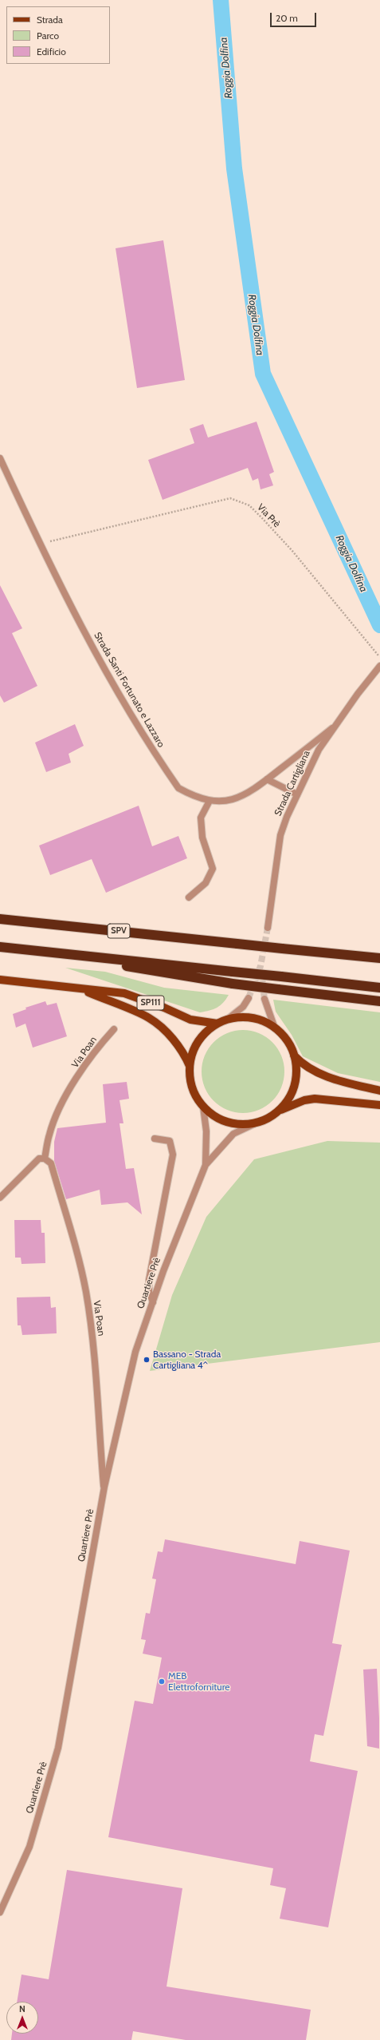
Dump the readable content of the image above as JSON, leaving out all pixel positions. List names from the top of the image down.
{
  "streets": {
    "highway": ["SPV"],
    "main road": ["SP111"],
    "street": [
      "Strada Santi Fortunato e Lazzaro",
      "Strada Cartigliana",
      "Via Poan",
      "Quartiere Prè"
    ],
    "path": ["Via Prè"]
  },
  "crossings": [
    ["Via Prè", "Strada Santi Fortunato e Lazzaro"],
    ["Strada Santi Fortunato e Lazzaro", "Strada Cartigliana"],
    ["SP111", "Quartiere Prè"],
    ["Via Poan", "Quartiere Prè"]
  ],
  "water": ["Roggia Dolfina"],
  "places": ["Bassano - Strada Cartigliana 4^", "MEB Elettroforniture"],
  "legend": ["Strada", "Parco", "Edificio"],
  "scale_bar": "20 m",
  "north": "top"
}
